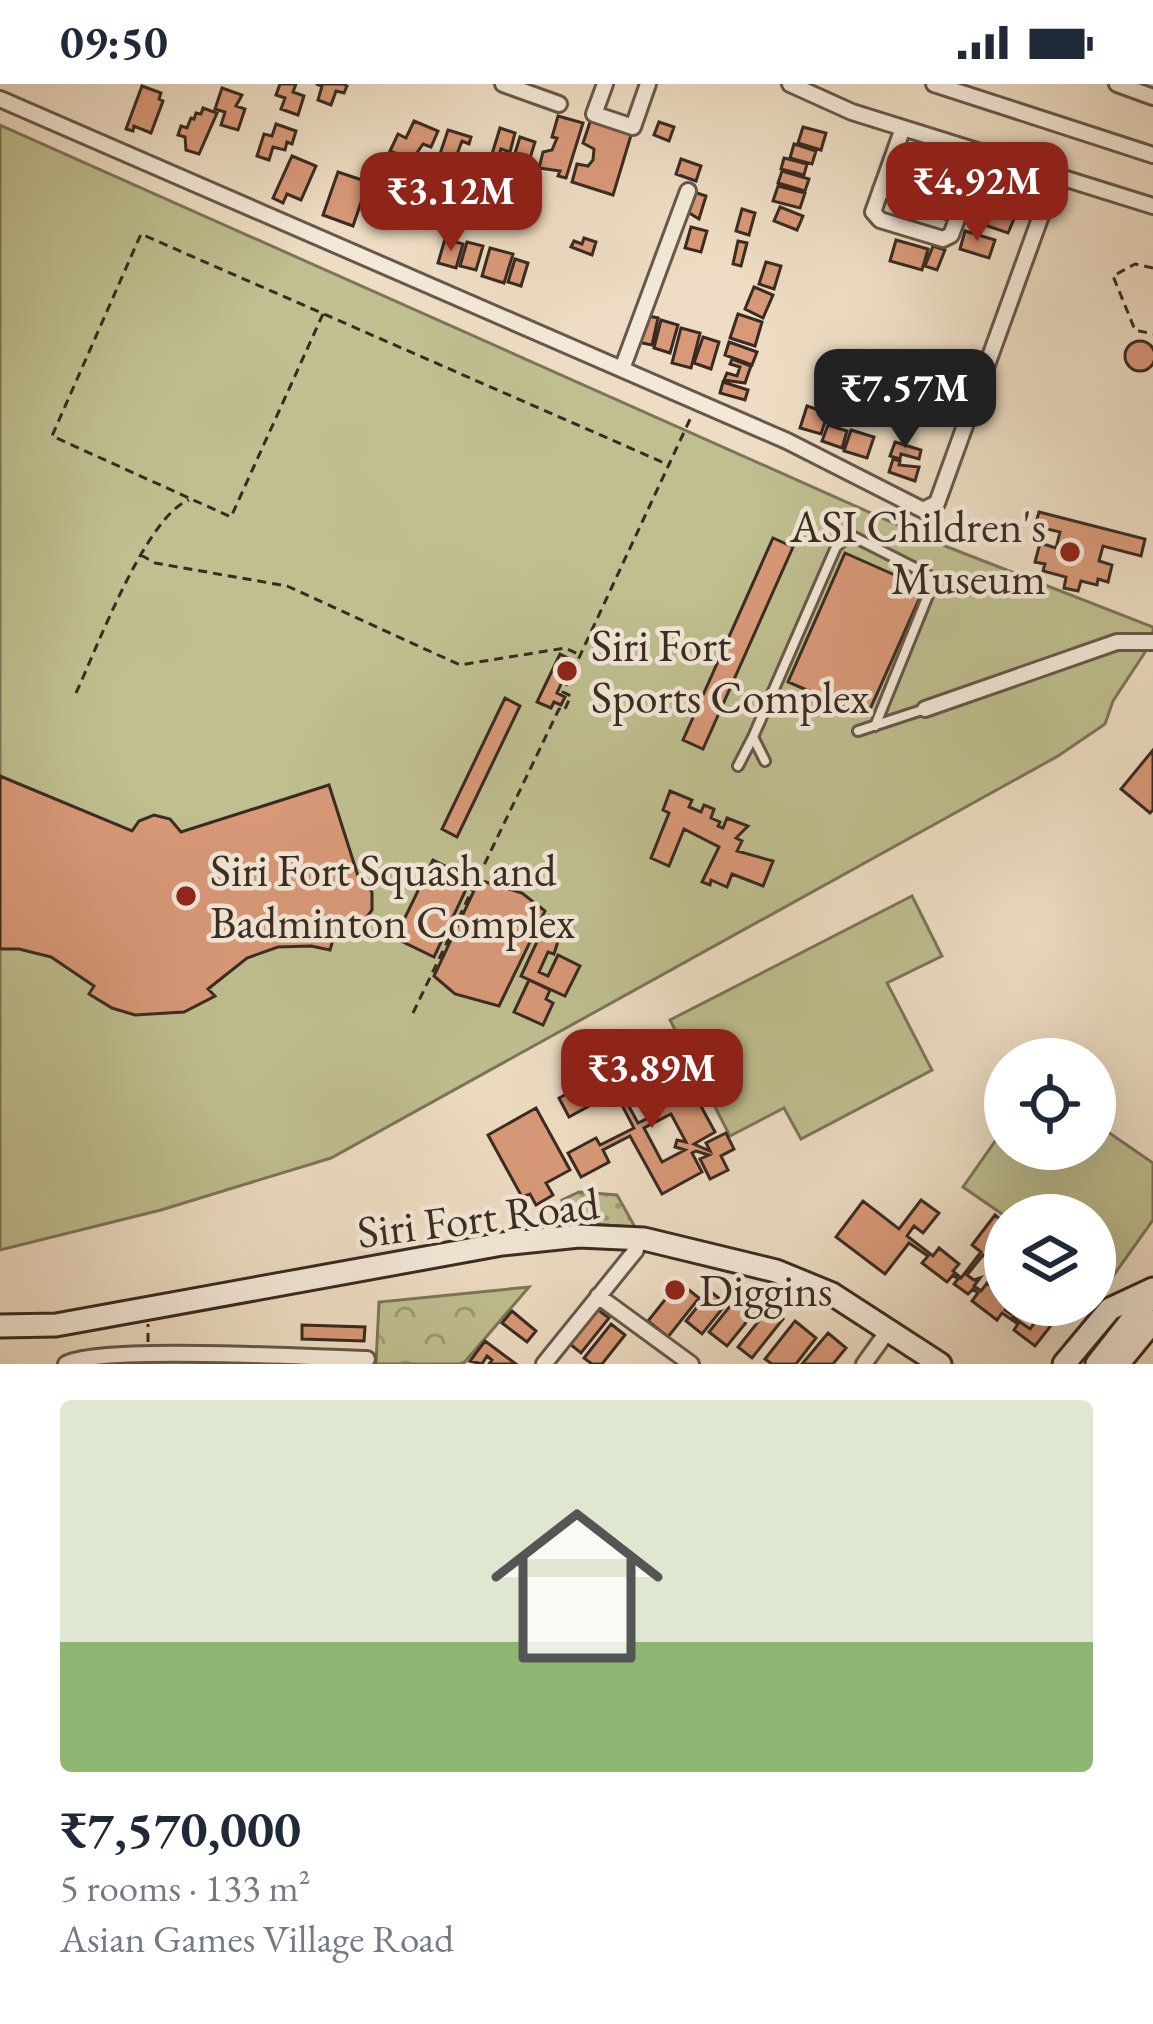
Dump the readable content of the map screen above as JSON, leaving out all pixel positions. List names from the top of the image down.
{
  "streets": {
    "street": ["Siri Fort Road"]
  },
  "places": [
    "ASI Children's Museum",
    "Siri Fort Sports Complex",
    "Siri Fort Squash and Badminton Complex",
    "Diggins"
  ],
  "page": {
    "status": "09:50",
    "price": [
      "₹4.92M",
      "₹3.12M",
      "₹7.57M",
      "₹3.89M"
    ],
    "list": [
      {
        "name": "₹7,570,000",
        "note": "5 rooms · 133 m² · Asian Games Village Road"
      }
    ]
  }
}
